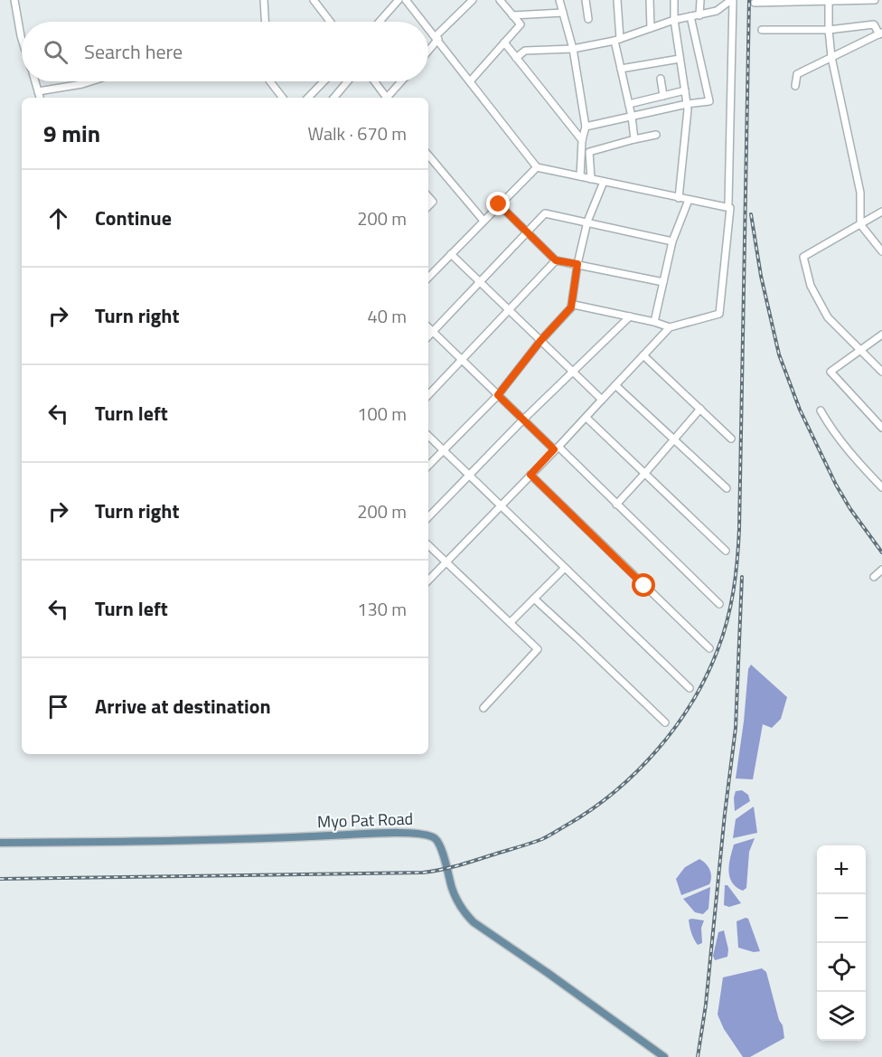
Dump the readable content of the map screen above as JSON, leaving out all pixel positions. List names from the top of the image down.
{
  "streets": {
    "main road": ["Myo Pat Road"]
  },
  "page": {
    "search": "Search here",
    "heading": ["9 min", "Walk · 670 m"],
    "list": [
      ["Continue", "200 m"],
      ["Turn right", "40 m"],
      ["Turn left", "100 m"],
      ["Turn right", "200 m"],
      ["Turn left", "130 m"],
      "Arrive at destination"
    ],
    "map_buttons": ["+", "−"]
  }
}
